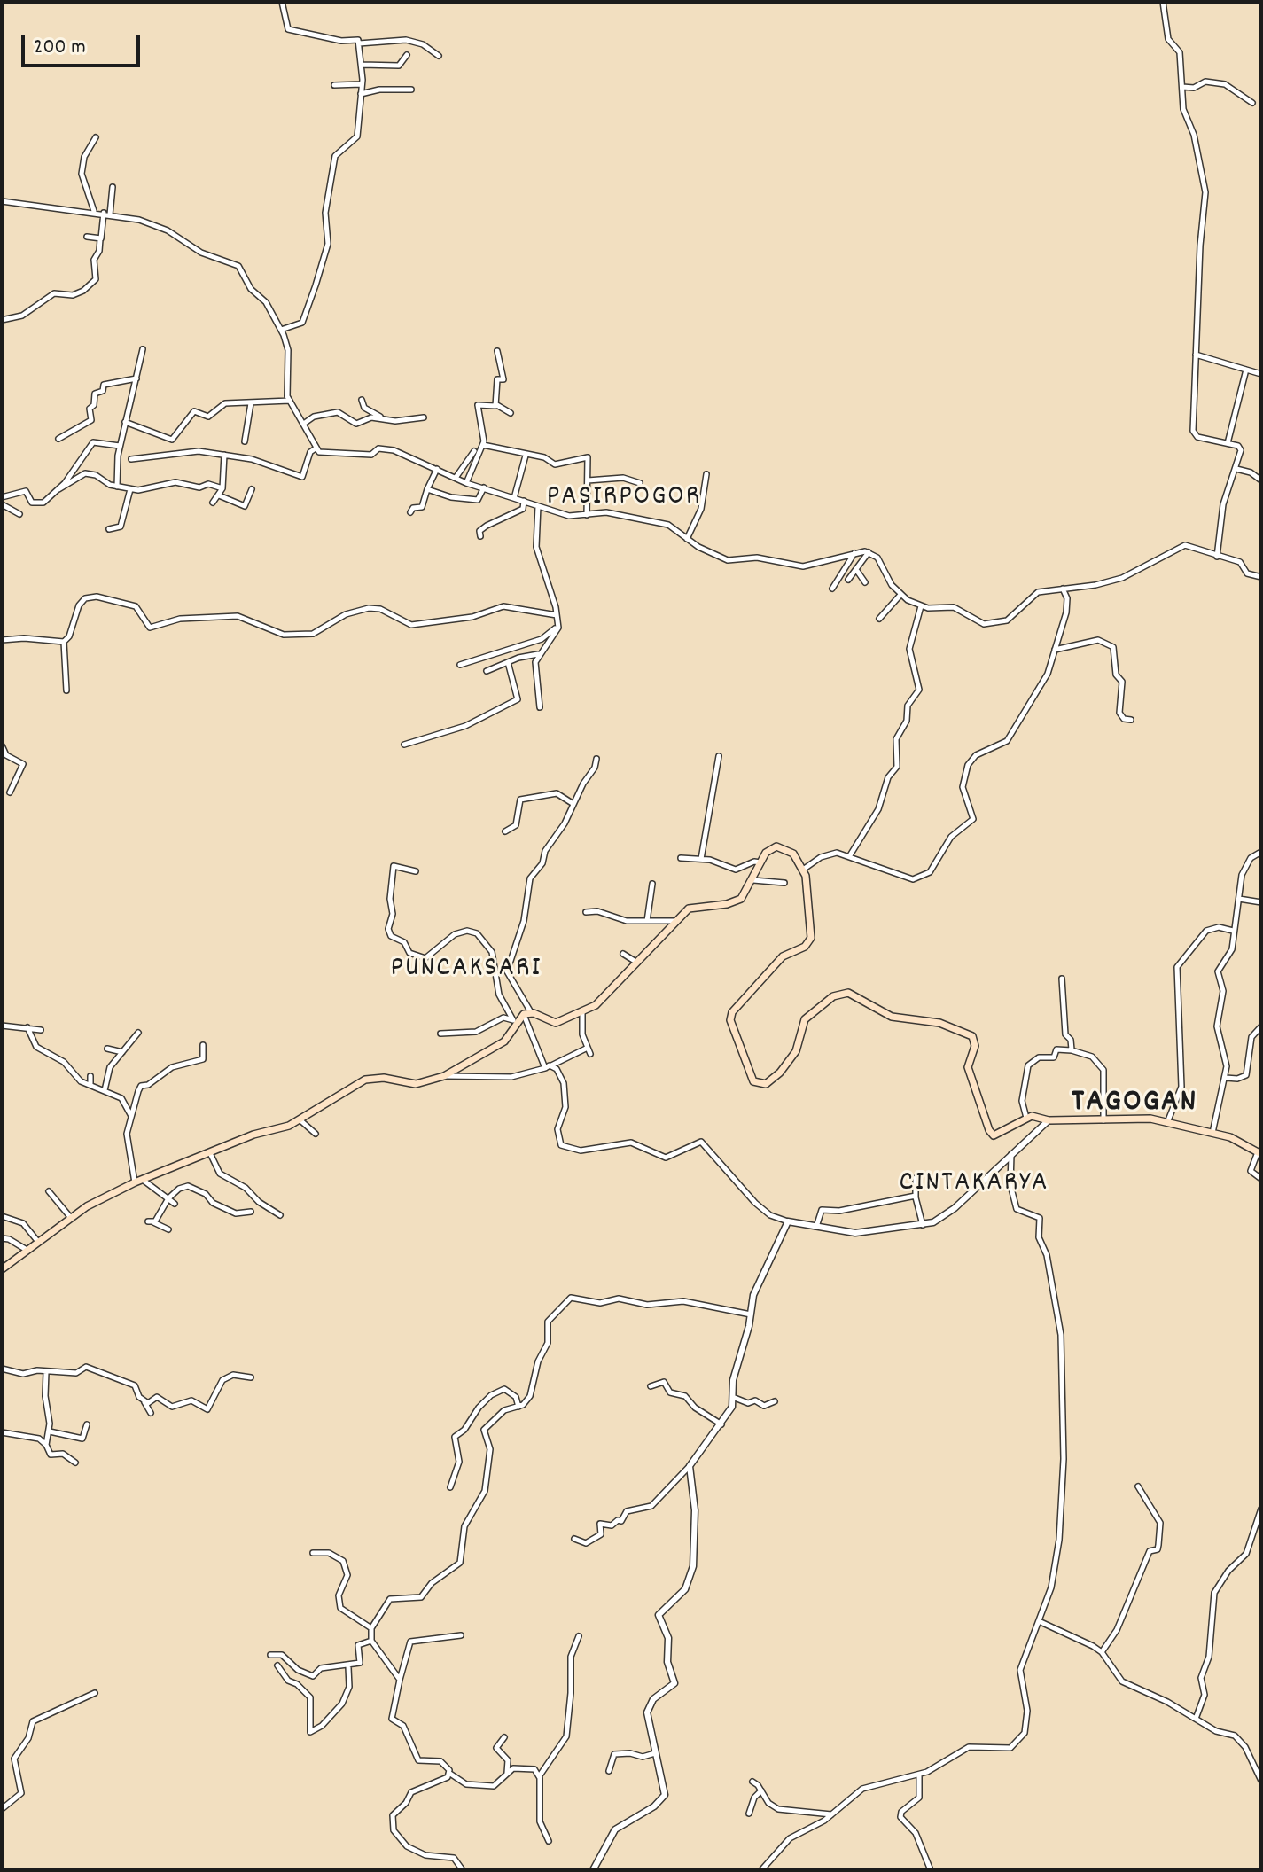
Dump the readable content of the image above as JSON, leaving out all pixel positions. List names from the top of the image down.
{
  "districts": [
    "PASIRPOGOR",
    "PUNCAKSARI",
    "TAGOGAN",
    "CINTAKARYA"
  ],
  "scale_bar": "200 m"
}
